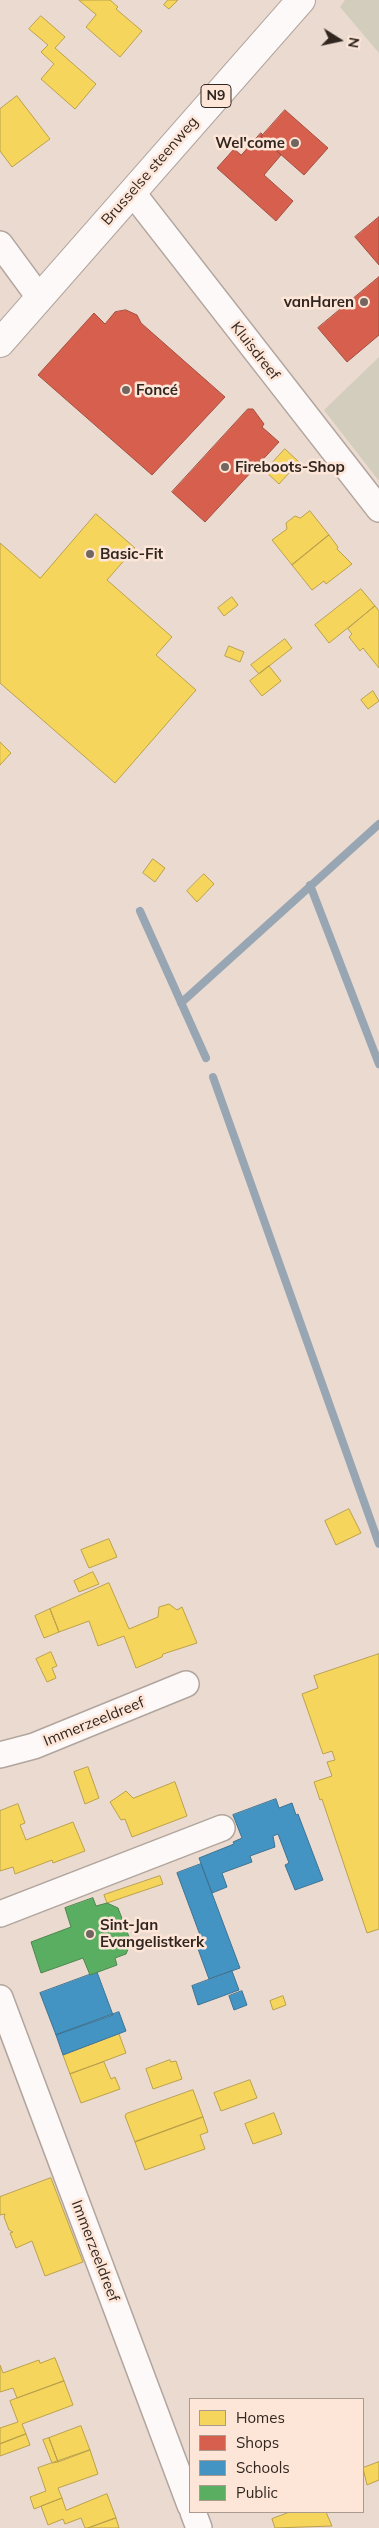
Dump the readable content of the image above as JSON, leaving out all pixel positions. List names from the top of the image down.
{
  "streets": {
    "main road": ["N9", "Brusselse steenweg"],
    "street": ["Kluisdreef", "Immerzeeldreef"]
  },
  "crossings": [
    ["Brusselse steenweg", "Kluisdreef"]
  ],
  "places": [
    "Wel'come",
    "vanHaren",
    "Foncé",
    "Fireboots-Shop",
    "Basic-Fit",
    "Sint-Jan Evangelistkerk"
  ],
  "legend": [
    "Homes",
    "Shops",
    "Schools",
    "Public"
  ],
  "north": "right"
}
